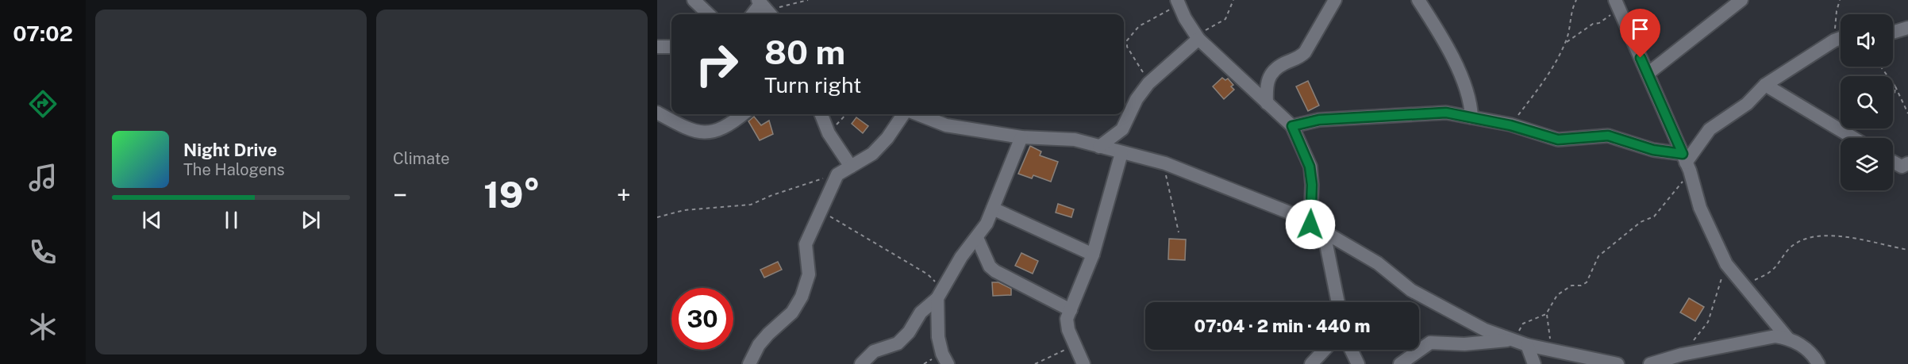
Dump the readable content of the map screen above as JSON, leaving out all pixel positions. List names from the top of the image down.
{
  "page": {
    "tabs": "07:02",
    "tile": "Climate",
    "turn": ["80 m", "Turn right"],
    "song": ["Night Drive", "The Halogens"],
    "heat": ["−", "19°", "+"],
    "limit": "30",
    "trip": "07:04 · 2 min · 440 m"
  }
}
